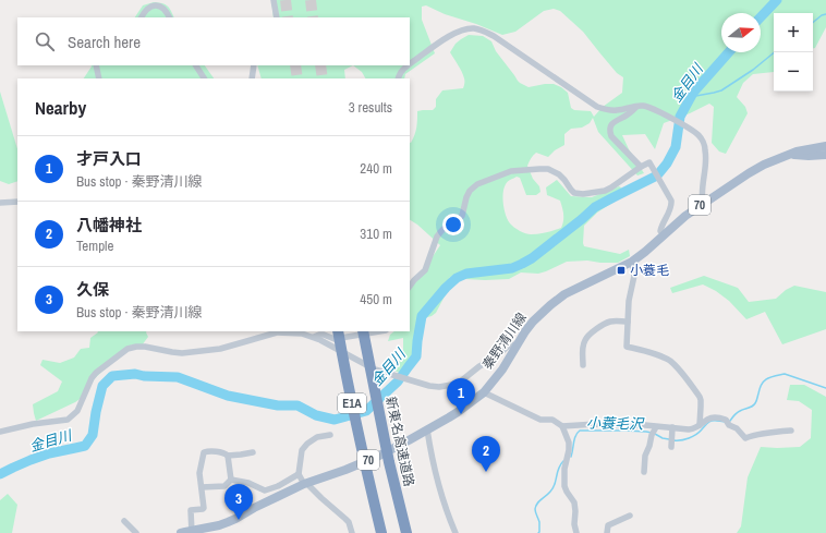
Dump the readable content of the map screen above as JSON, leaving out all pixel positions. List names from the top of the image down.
{
  "streets": {
    "highway": ["E1A", "新東名高速道路"],
    "main road": ["70", "秦野清川線"]
  },
  "water": ["金目川", "小蓑毛沢"],
  "places": {
    "transit": ["小蓑毛"]
  },
  "north": "right",
  "page": {
    "map_buttons": ["+", "−"],
    "search": "Search here",
    "heading": ["Nearby", "3 results"],
    "list": [
      {
        "mark": "1",
        "name": "才戸入口",
        "note": "Bus stop · 秦野清川線",
        "value": "240 m"
      },
      {
        "mark": "2",
        "name": "八幡神社",
        "note": "Temple",
        "value": "310 m"
      },
      {
        "mark": "3",
        "name": "久保",
        "note": "Bus stop · 秦野清川線",
        "value": "450 m"
      }
    ],
    "pins": ["1", "2", "3"]
  }
}
